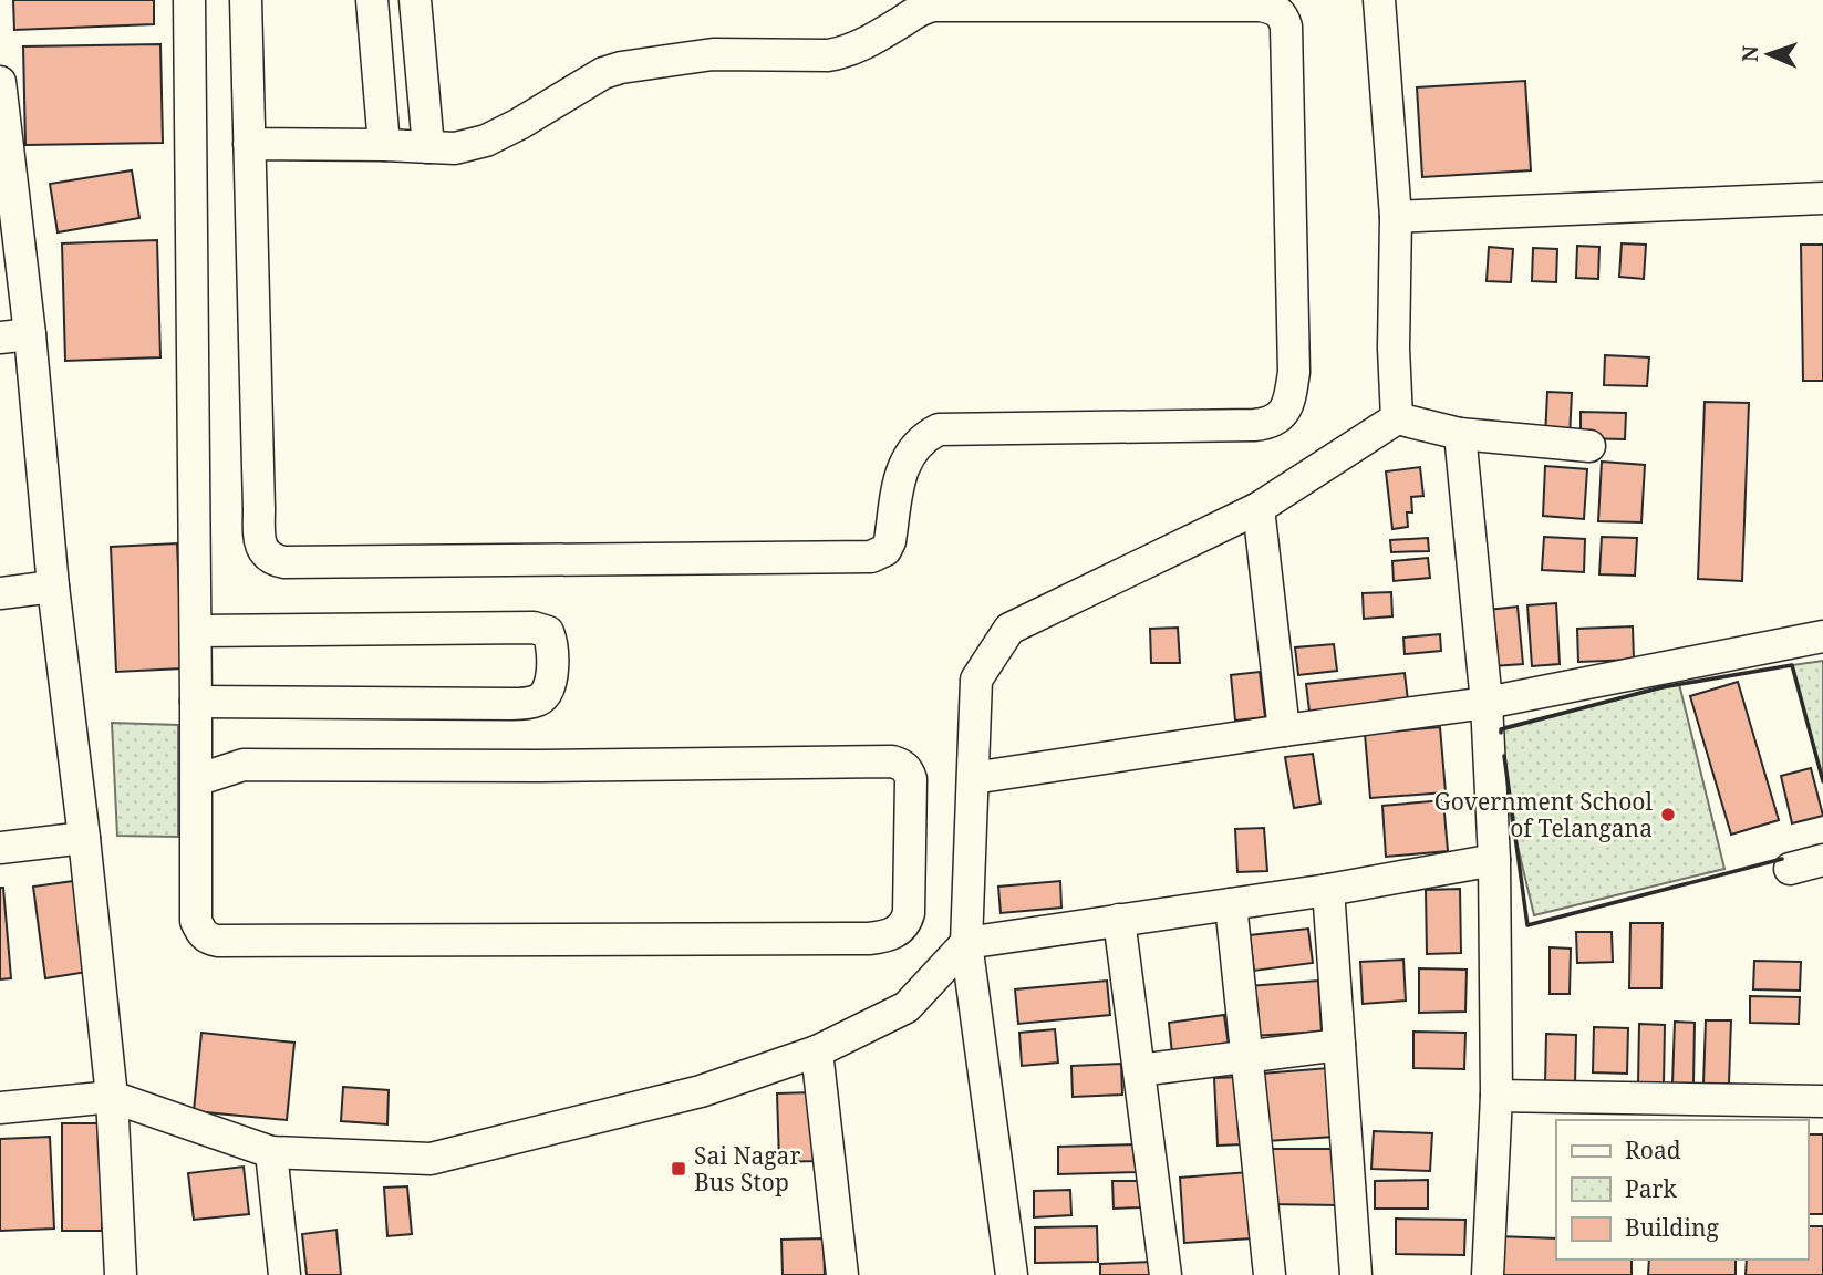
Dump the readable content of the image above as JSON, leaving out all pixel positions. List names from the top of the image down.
{
  "places": {
    "other": ["Government School of Telangana"],
    "transit": ["Sai Nagar Bus Stop"]
  },
  "legend": ["Road", "Park", "Building"],
  "north": "left"
}
